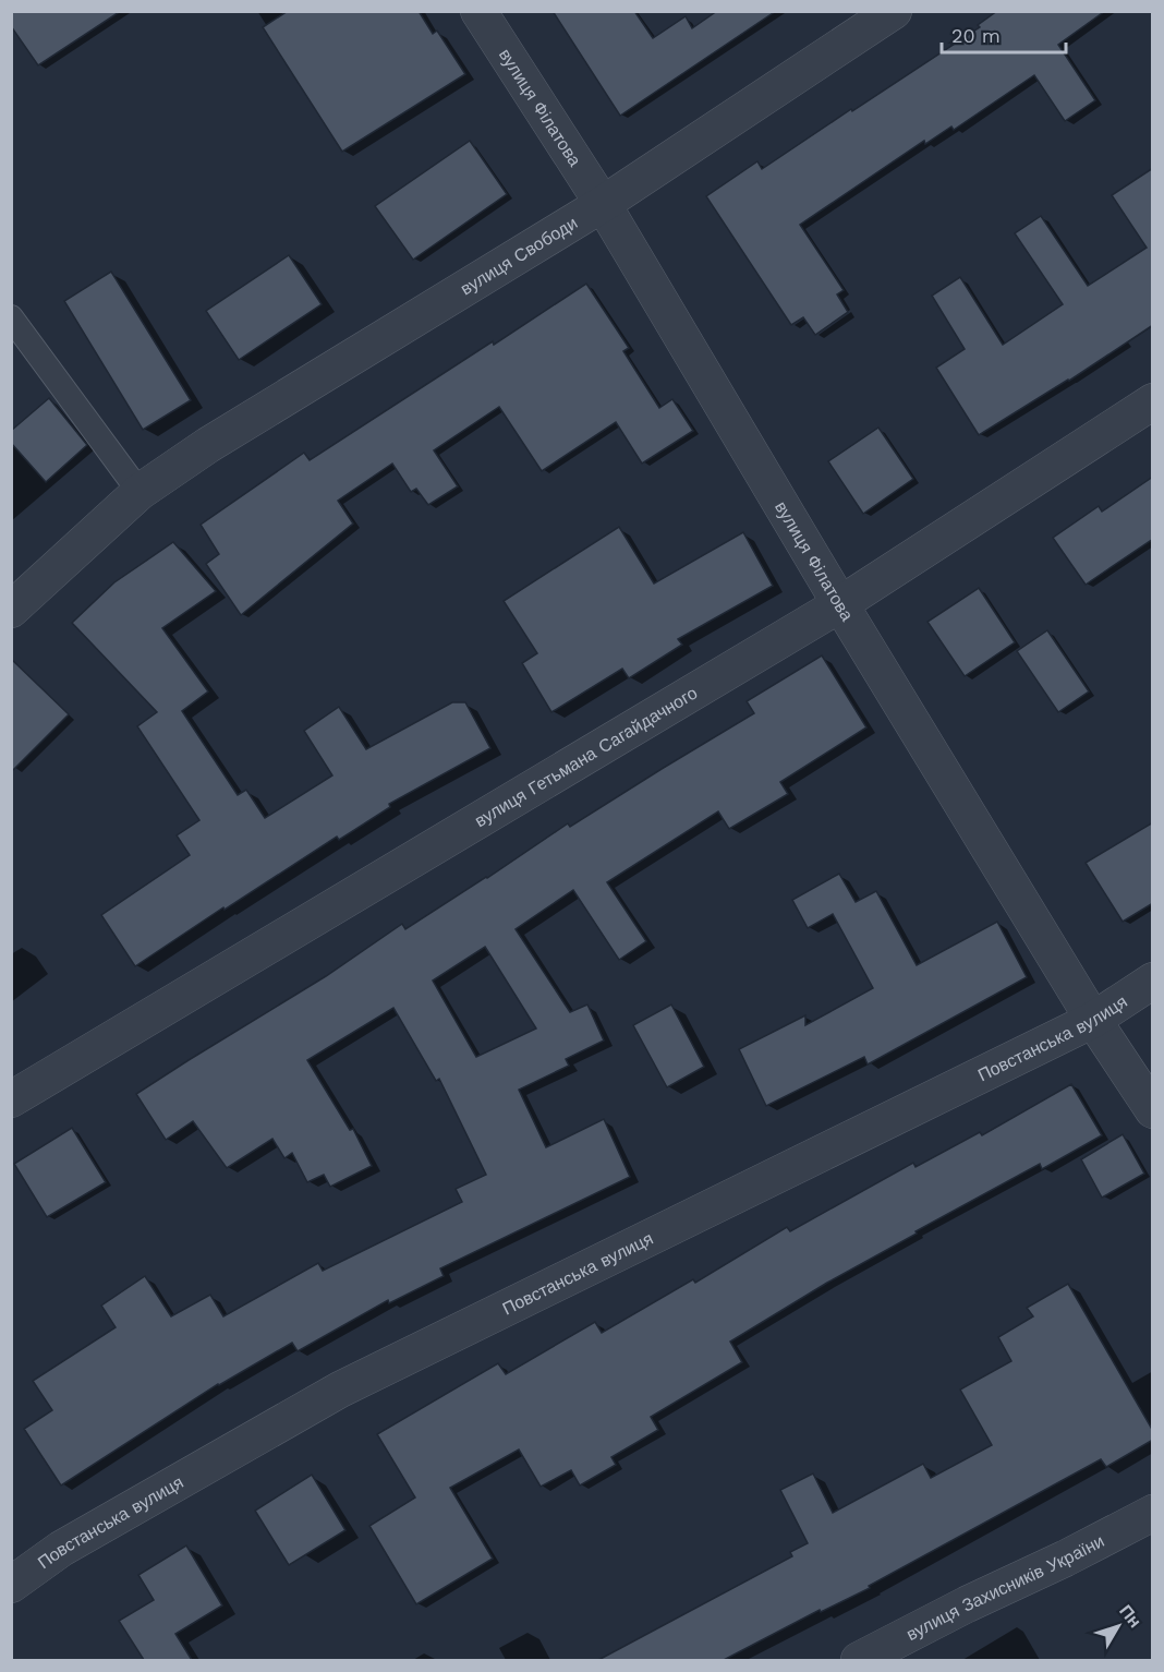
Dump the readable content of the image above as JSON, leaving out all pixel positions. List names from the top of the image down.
{
  "streets": {
    "street": [
      "вулиця Філатова",
      "вулиця Свободи",
      "вулиця Гетьмана Сагайдачного",
      "Повстанська вулиця",
      "вулиця Захисників України"
    ]
  },
  "crossings": [
    ["вулиця Філатова", "вулиця Свободи"],
    ["вулиця Філатова", "вулиця Гетьмана Сагайдачного"],
    ["вулиця Філатова", "Повстанська вулиця"]
  ],
  "scale_bar": "20 m",
  "north": "top right"
}
